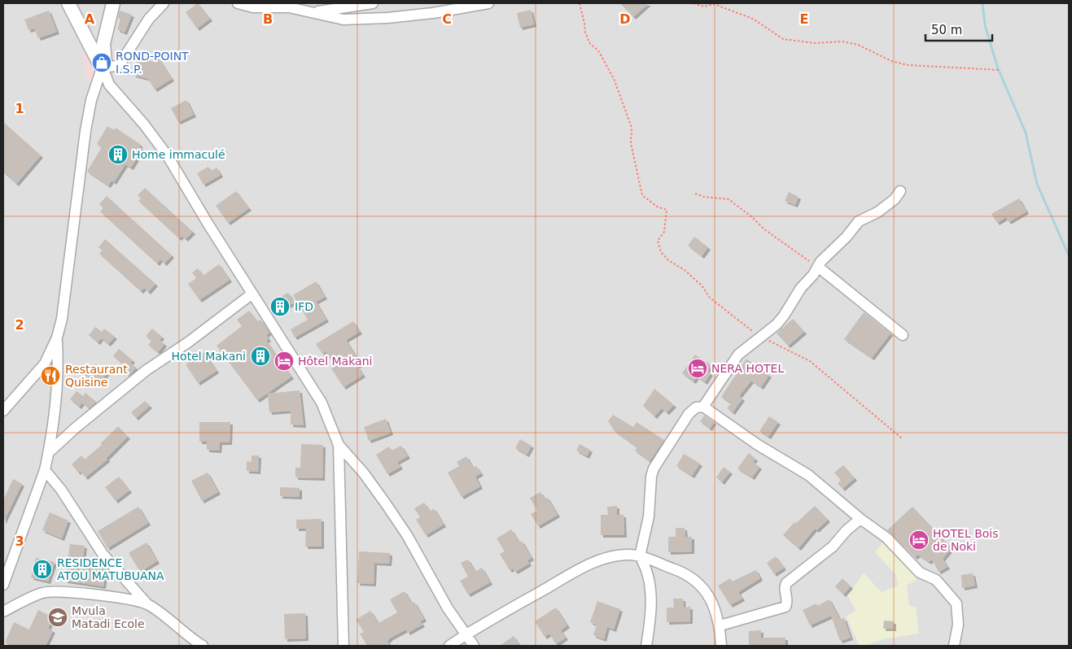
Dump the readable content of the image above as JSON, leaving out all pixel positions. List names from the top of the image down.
{
  "places": {
    "shop": ["ROND-POINT I.S.P."],
    "building": [
      "Home immaculé",
      "IFD",
      "Hotel Makani",
      "RESIDENCE ATOU MATUBUANA"
    ],
    "hotel": ["Hôtel Makani", "NERA HOTEL", "HOTEL Bois de Noki"],
    "restaurant": ["Restaurant Quisine"],
    "school or university": ["Mvula Matadi Ecole"]
  },
  "scale_bar": "50 m",
  "grid": {
    "columns": [
      "A",
      "B",
      "C",
      "D",
      "E"
    ],
    "rows": ["1", "2", "3"]
  }
}
